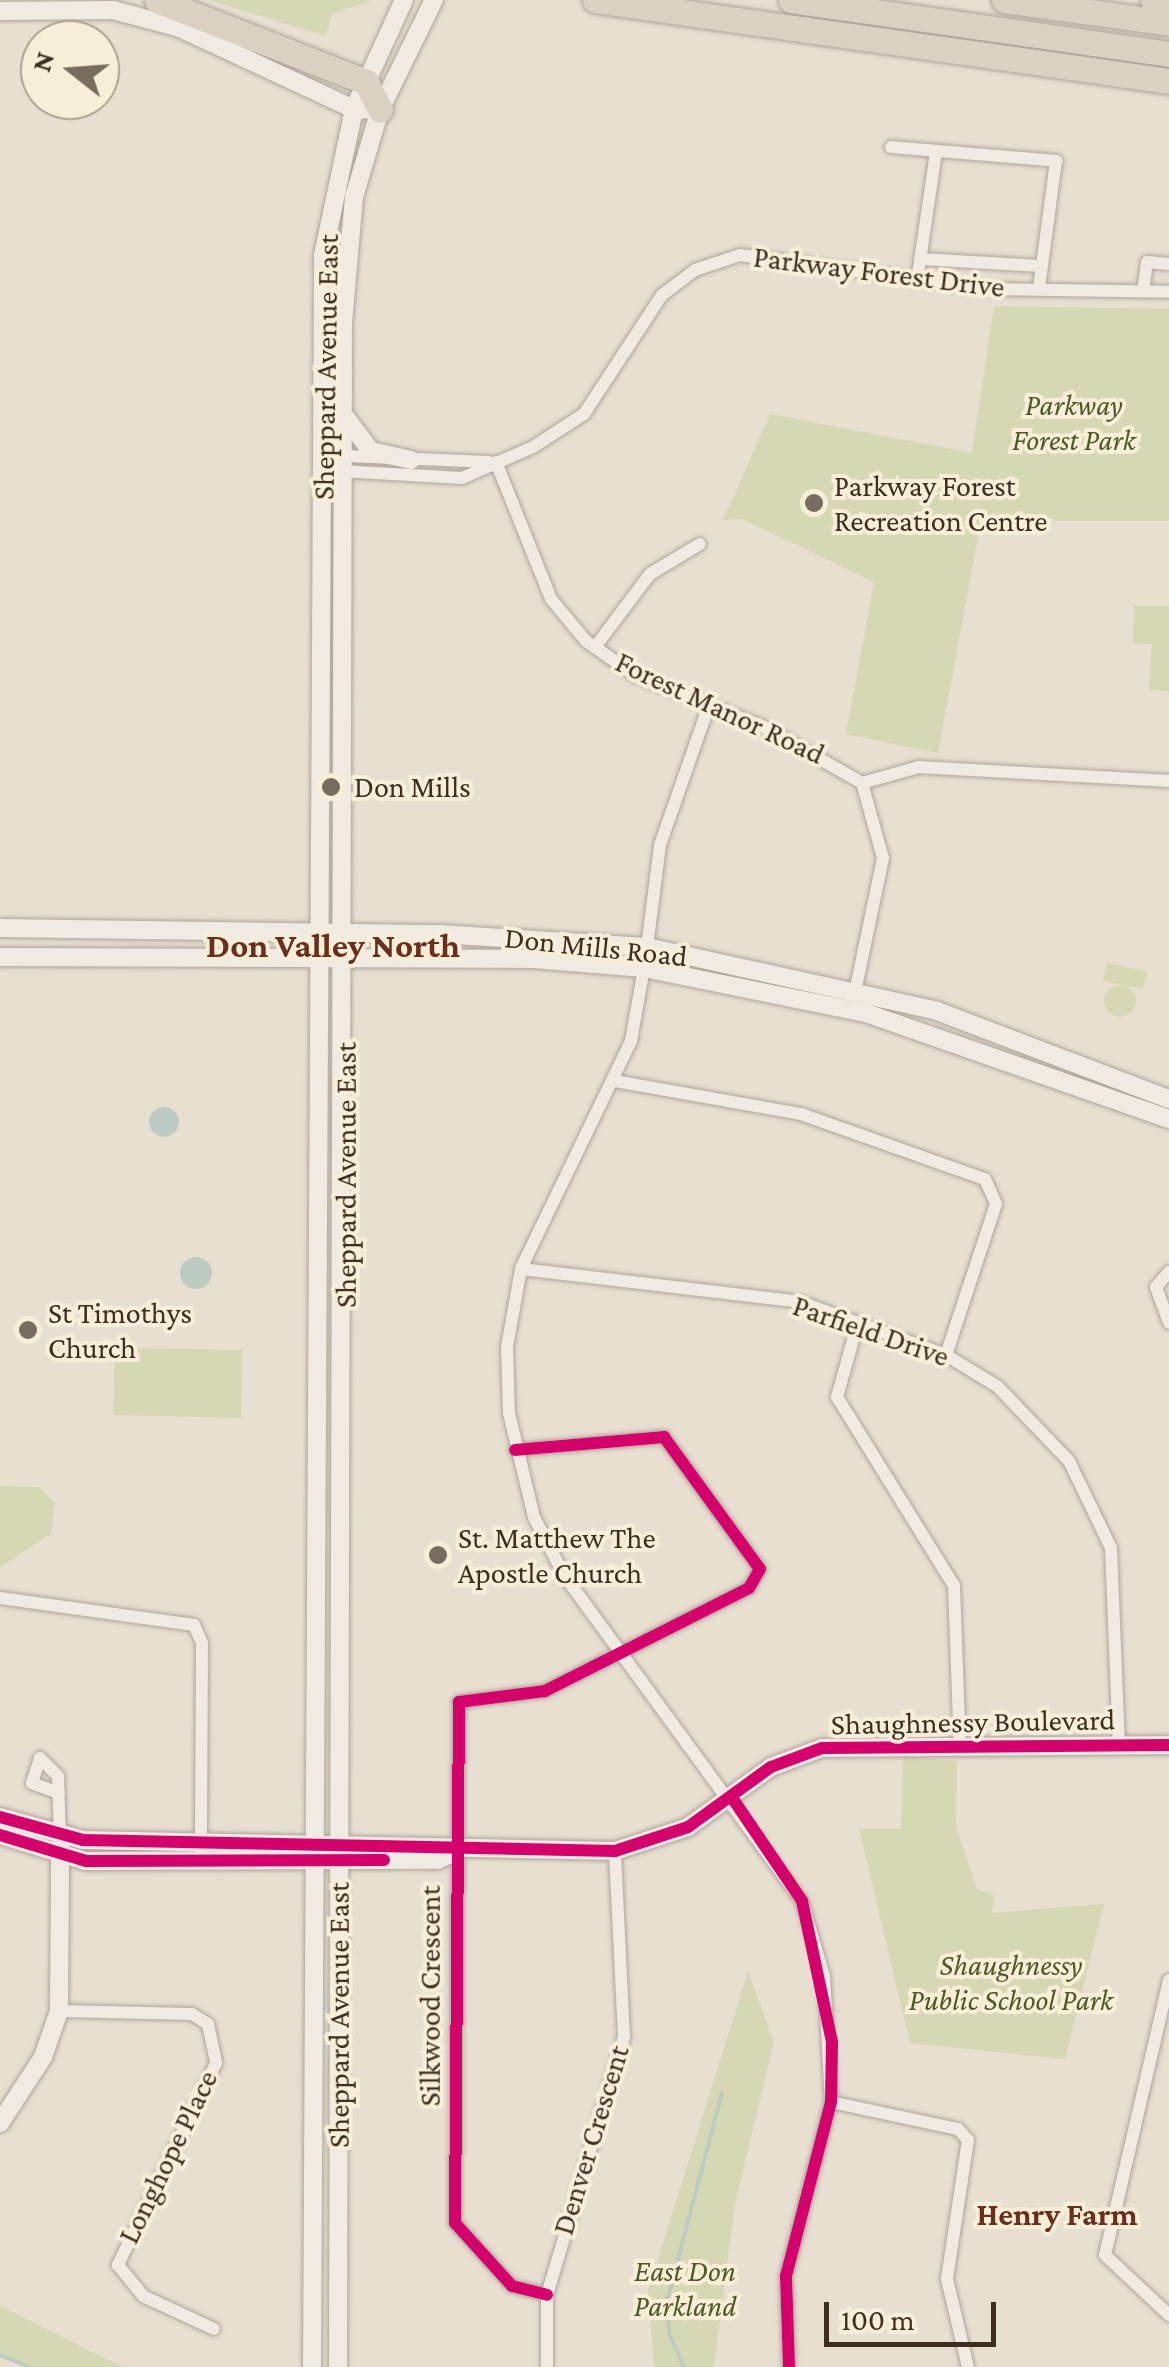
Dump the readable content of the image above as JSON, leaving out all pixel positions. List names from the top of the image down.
{
  "streets": {
    "main road": ["Sheppard Avenue East", "Don Mills Road", "Shaughnessy Boulevard"],
    "street": [
      "Parkway Forest Drive",
      "Forest Manor Road",
      "Parfield Drive",
      "Silkwood Crescent",
      "Denver Crescent",
      "Longhope Place"
    ]
  },
  "crossings": [
    ["Parkway Forest Drive", "Sheppard Avenue East"],
    ["Parkway Forest Drive", "Forest Manor Road"],
    ["Sheppard Avenue East", "Don Mills Road"],
    ["Parfield Drive", "Shaughnessy Boulevard"],
    ["Shaughnessy Boulevard", "Silkwood Crescent"],
    ["Shaughnessy Boulevard", "Denver Crescent"],
    ["Silkwood Crescent", "Denver Crescent"]
  ],
  "districts": ["Don Valley North", "Henry Farm"],
  "parks": ["Parkway Forest Park", "Shaughnessy Public School Park", "East Don Parkland"],
  "places": [
    "Parkway Forest Recreation Centre",
    "Don Mills",
    "St Timothys Church",
    "St. Matthew The Apostle Church"
  ],
  "scale_bar": "100 m",
  "north": "left"
}
